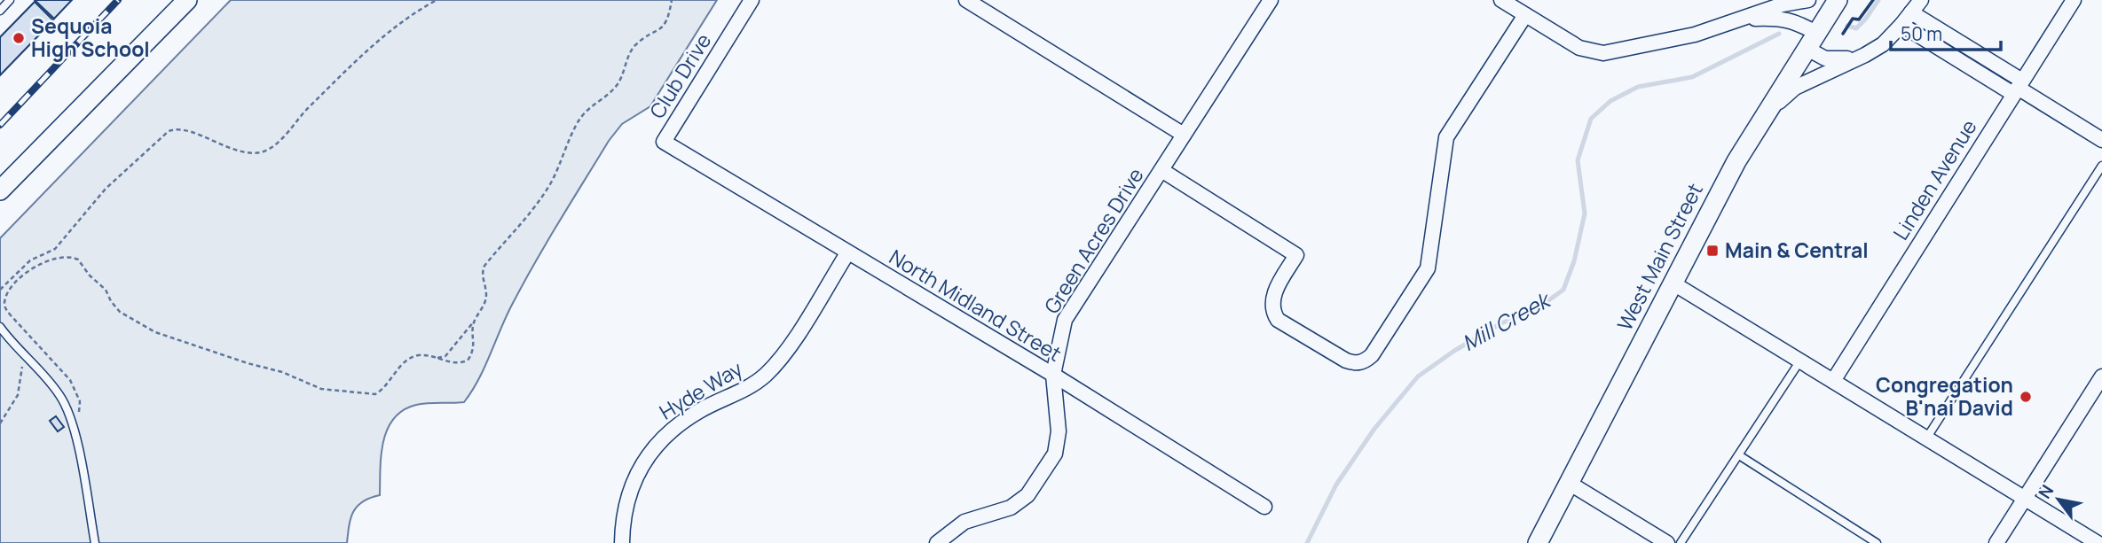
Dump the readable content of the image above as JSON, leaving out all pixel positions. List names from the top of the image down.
{
  "streets": {
    "street": [
      "Club Drive",
      "Linden Avenue",
      "Green Acres Drive",
      "West Main Street",
      "North Midland Street",
      "Hyde Way"
    ]
  },
  "crossings": [
    ["Club Drive", "North Midland Street"],
    ["Green Acres Drive", "North Midland Street"],
    ["North Midland Street", "Hyde Way"]
  ],
  "water": ["Mill Creek"],
  "places": {
    "other": ["Sequoia High School", "Congregation B'nai David"],
    "transit": ["Main & Central"]
  },
  "scale_bar": "50 m",
  "north": "top left"
}
